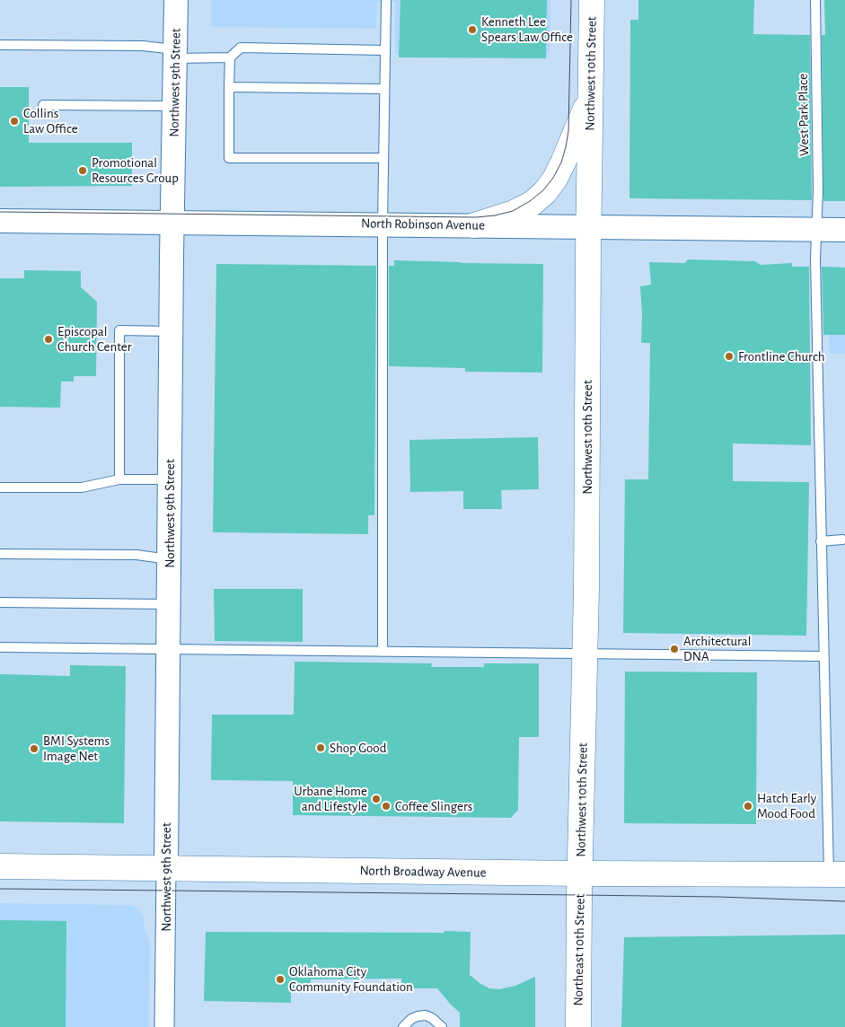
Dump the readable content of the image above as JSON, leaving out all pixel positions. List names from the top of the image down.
{
  "streets": {
    "main road": ["Northwest 10th Street", "North Broadway Avenue", "Northeast 10th Street"],
    "street": ["Northwest 9th Street", "North Robinson Avenue"],
    "lane": ["West Park Place"]
  },
  "crossings": [
    ["Northwest 10th Street", "North Robinson Avenue"],
    ["Northwest 10th Street", "North Broadway Avenue"],
    ["Northwest 10th Street", "Northeast 10th Street"],
    ["Northwest 9th Street", "North Robinson Avenue"],
    ["Northwest 9th Street", "North Broadway Avenue"],
    ["West Park Place", "North Robinson Avenue"],
    ["West Park Place", "North Broadway Avenue"],
    ["North Broadway Avenue", "Northeast 10th Street"]
  ],
  "places": [
    "Kenneth Lee Spears Law Office",
    "Collins Law Office",
    "Promotional Resources Group",
    "Episcopal Church Center",
    "Frontline Church",
    "Architectural DNA",
    "Shop Good",
    "BMI Systems Image Net",
    "Urbane Home and Lifestyle",
    "Coffee Slingers",
    "Hatch Early Mood Food",
    "Oklahoma City Community Foundation"
  ]
}
